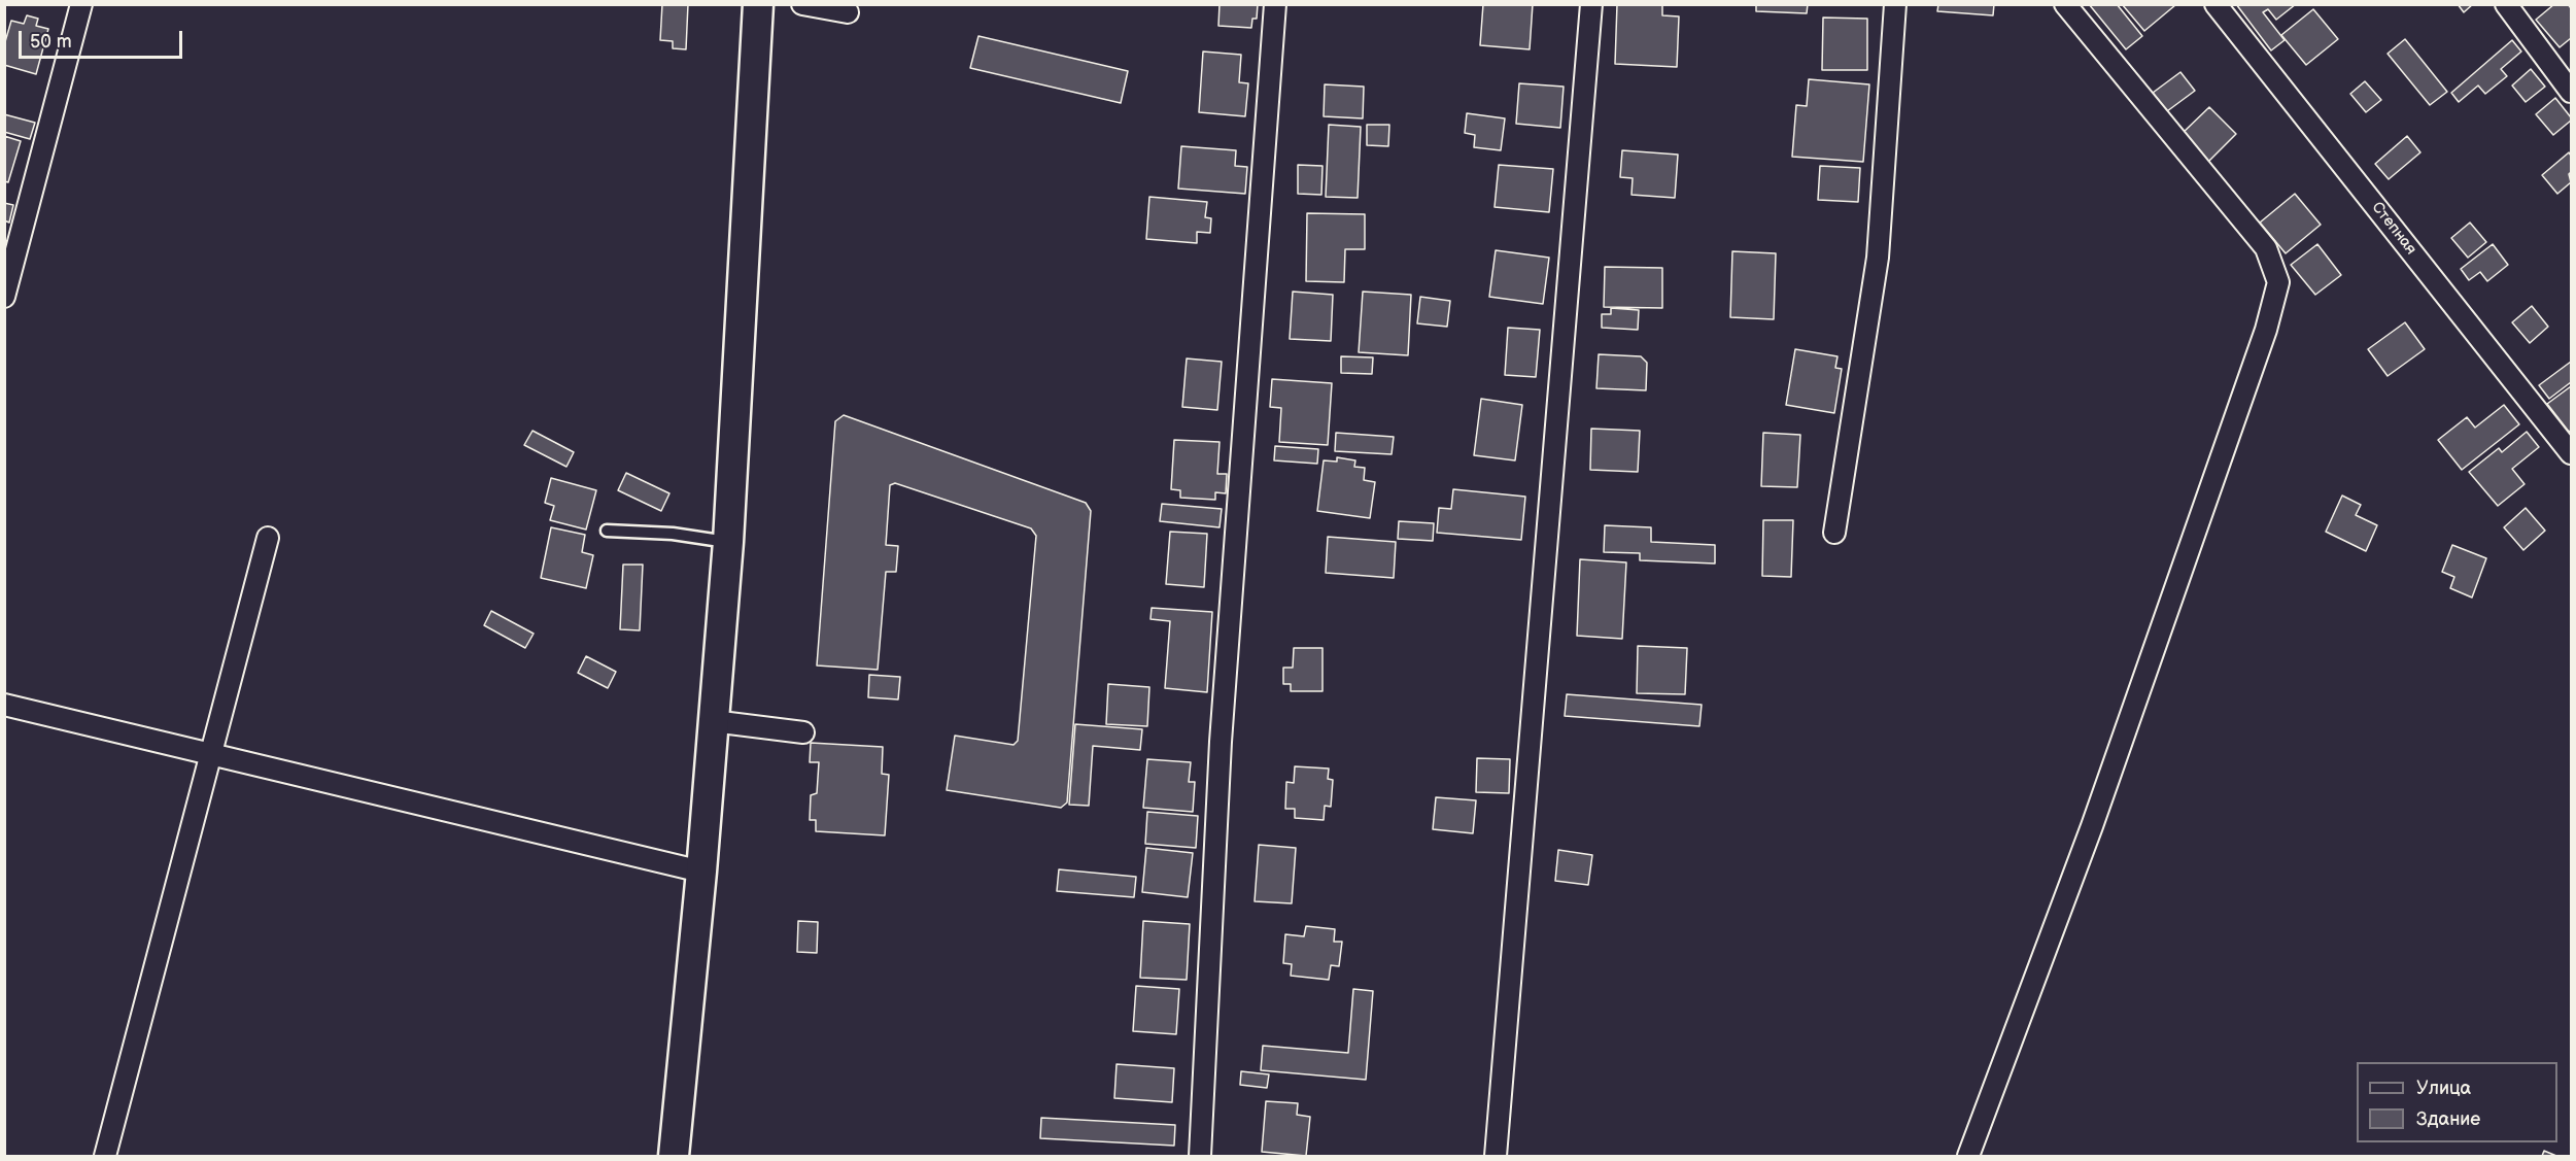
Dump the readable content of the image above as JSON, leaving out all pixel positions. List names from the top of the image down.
{
  "streets": {
    "street": ["Степная"]
  },
  "legend": ["Улица", "Здание"],
  "scale_bar": "50 m"
}
